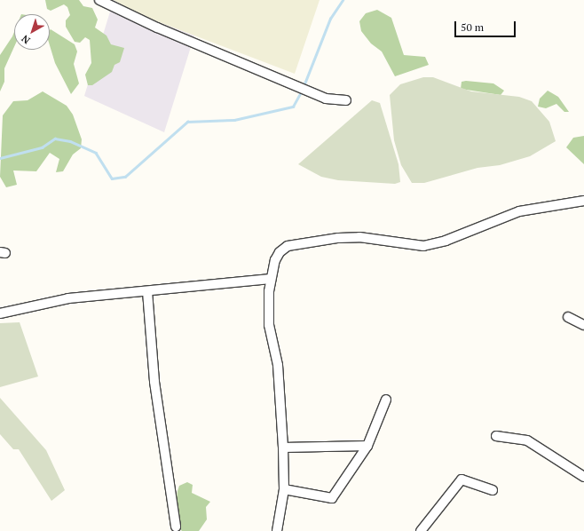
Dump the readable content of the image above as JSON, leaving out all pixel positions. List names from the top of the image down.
{
  "scale_bar": "50 m",
  "north": "bottom left"
}
